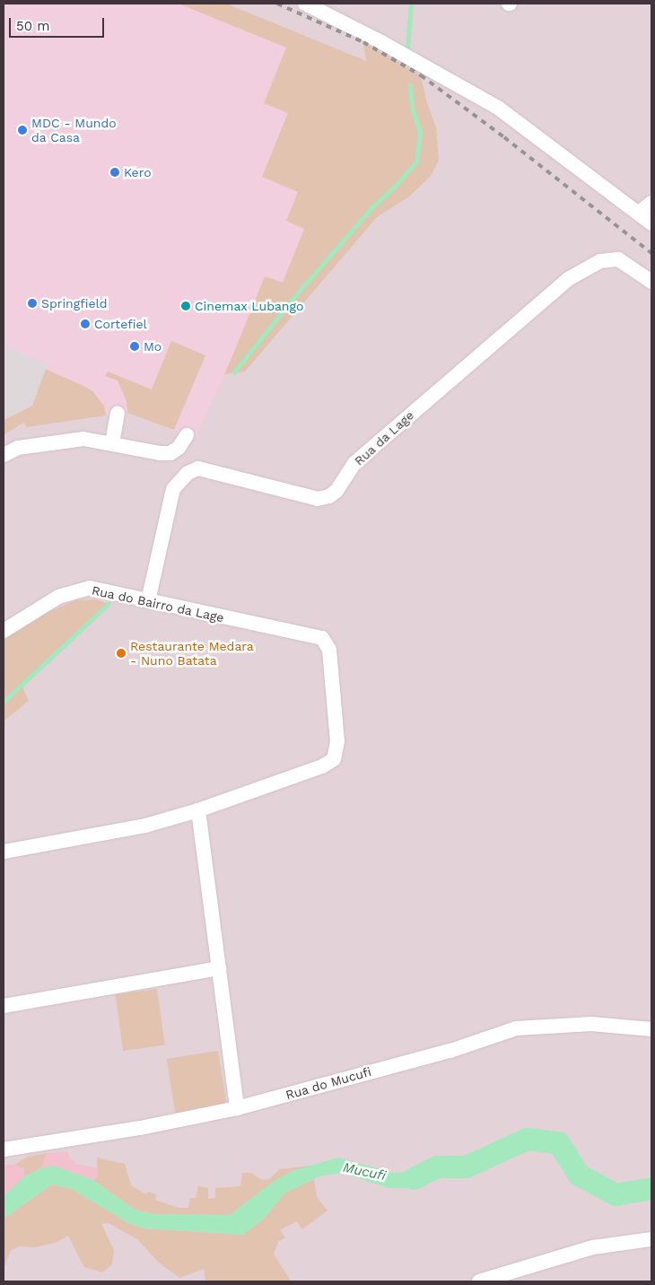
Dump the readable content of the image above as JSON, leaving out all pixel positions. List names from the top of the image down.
{
  "streets": {
    "street": ["Rua da Lage", "Rua do Bairro da Lage", "Rua do Mucufi"]
  },
  "crossings": [
    ["Rua da Lage", "Rua do Bairro da Lage"]
  ],
  "water": ["Mucufi"],
  "places": [
    "MDC - Mundo da Casa",
    "Kero",
    "Springfield",
    "Cinemax Lubango",
    "Cortefiel",
    "Mo",
    "Restaurante Medara - Nuno Batata"
  ],
  "scale_bar": "50 m"
}
